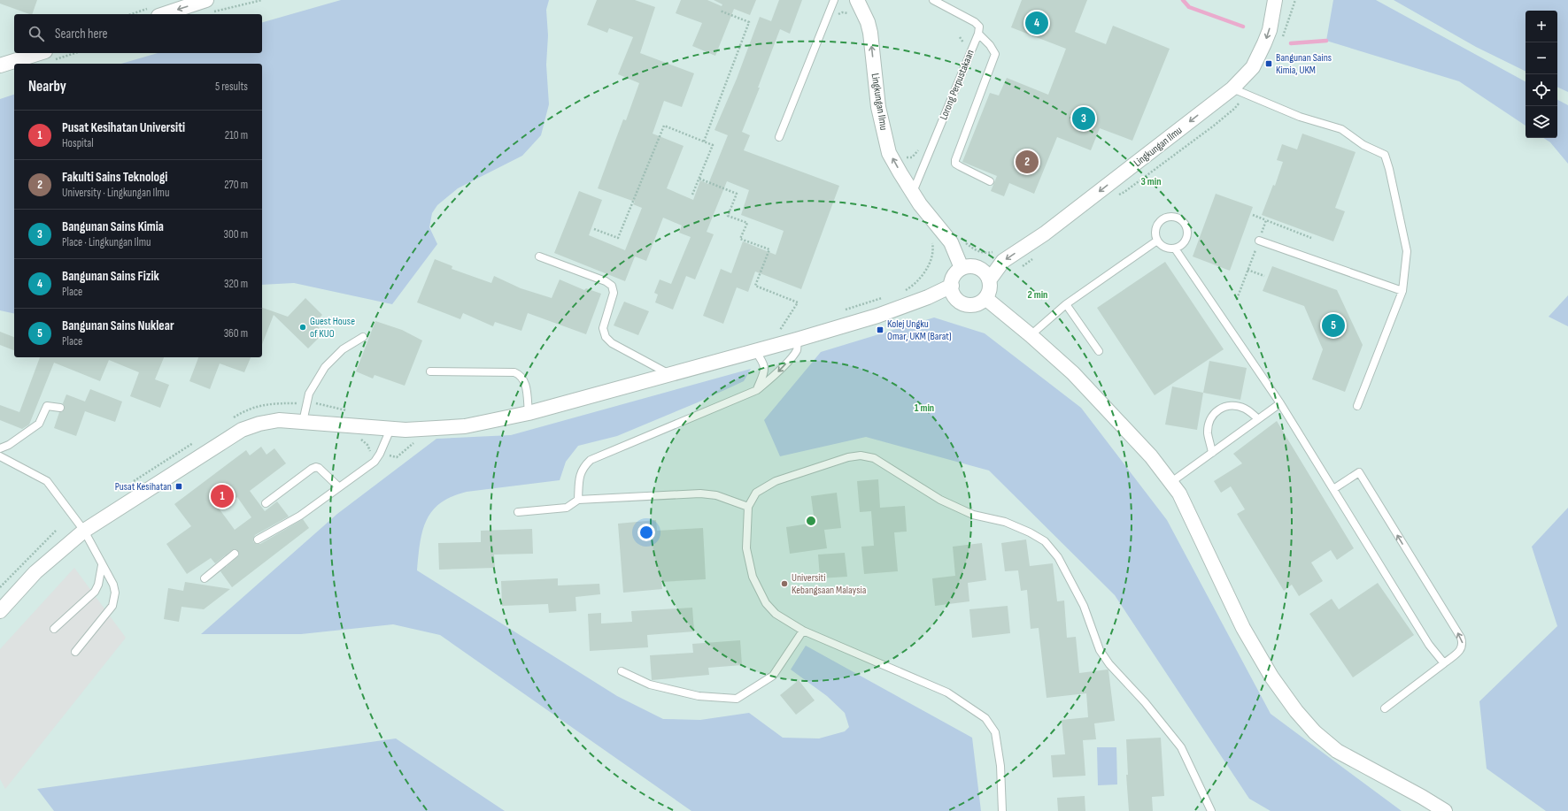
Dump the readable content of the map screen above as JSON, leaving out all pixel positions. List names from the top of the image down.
{
  "streets": {
    "street": ["Lingkungan Ilmu"],
    "lane": ["Lorong Perpustakaan"]
  },
  "crossings": [
    ["Lorong Perpustakaan", "Lingkungan Ilmu"]
  ],
  "places": {
    "transit": ["Bangunan Sains Kimia, UKM", "Kolej Ungku Omar, UKM (Barat)", "Pusat Kesihatan"],
    "other": ["Guest House of KUO", "Universiti Kebangsaan Malaysia"]
  },
  "page": {
    "pins": [
      "4",
      "3",
      "2",
      "5",
      "1"
    ],
    "map_buttons": ["+", "−"],
    "search": "Search here",
    "heading": ["Nearby", "5 results"],
    "list": [
      {
        "mark": "1",
        "name": "Pusat Kesihatan Universiti",
        "note": "Hospital",
        "value": "210 m"
      },
      {
        "mark": "2",
        "name": "Fakulti Sains Teknologi",
        "note": "University · Lingkungan Ilmu",
        "value": "270 m"
      },
      {
        "mark": "3",
        "name": "Bangunan Sains Kimia",
        "note": "Place · Lingkungan Ilmu",
        "value": "300 m"
      },
      {
        "mark": "4",
        "name": "Bangunan Sains Fizik",
        "note": "Place",
        "value": "320 m"
      },
      {
        "mark": "5",
        "name": "Bangunan Sains Nuklear",
        "note": "Place",
        "value": "360 m"
      }
    ]
  },
  "rings": ["3 min", "2 min", "1 min"]
}
